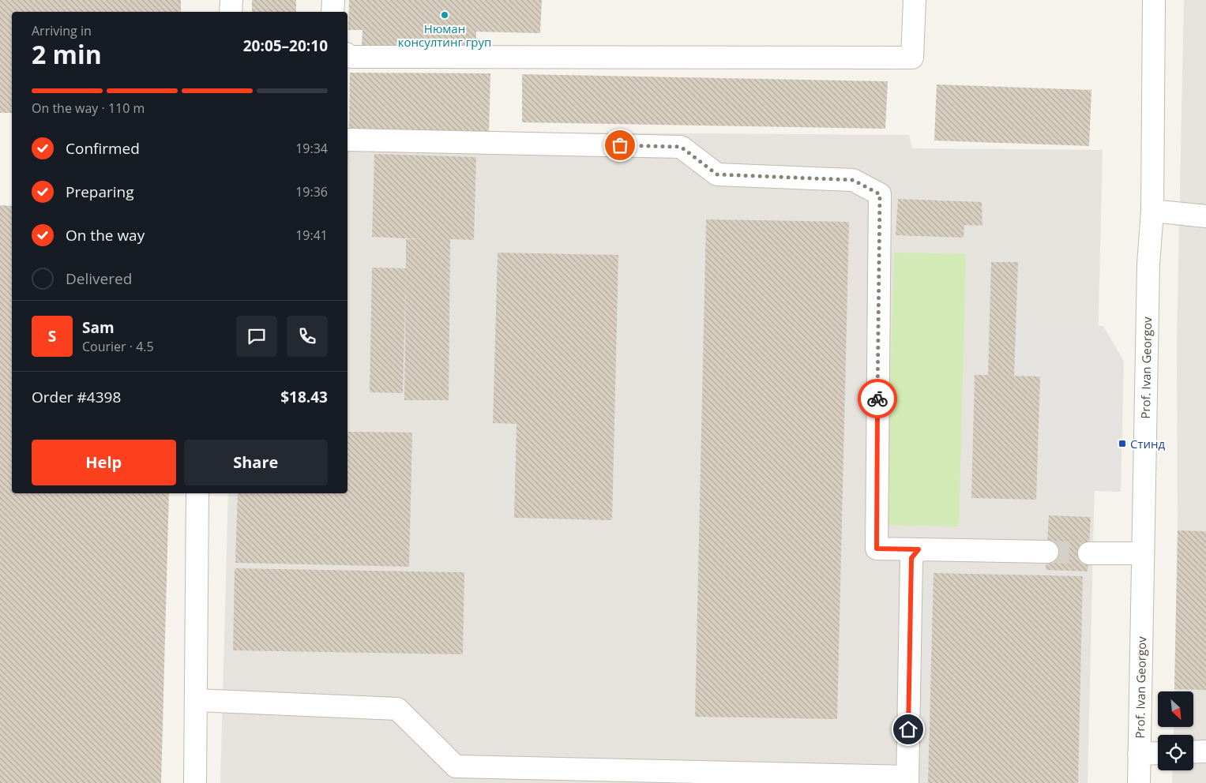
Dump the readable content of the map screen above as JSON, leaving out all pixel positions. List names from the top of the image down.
{
  "streets": {
    "street": ["Prof. Ivan Georgov"]
  },
  "places": {
    "other": ["Нюман консултинг груп"],
    "transit": ["Стинд"]
  },
  "north": "bottom right",
  "page": {
    "heading": ["2 min", "Arriving in", "20:05–20:10"],
    "panel": [
      "Sam",
      "Courier · 4.5",
      "Order #4398",
      "$18.43"
    ],
    "bar": "On the way · 110 m",
    "list": [
      ["Confirmed", "19:34"],
      ["Preparing", "19:36"],
      ["On the way", "19:41"],
      "Delivered"
    ],
    "round": "S",
    "buttons": ["Help", "Share"]
  }
}
